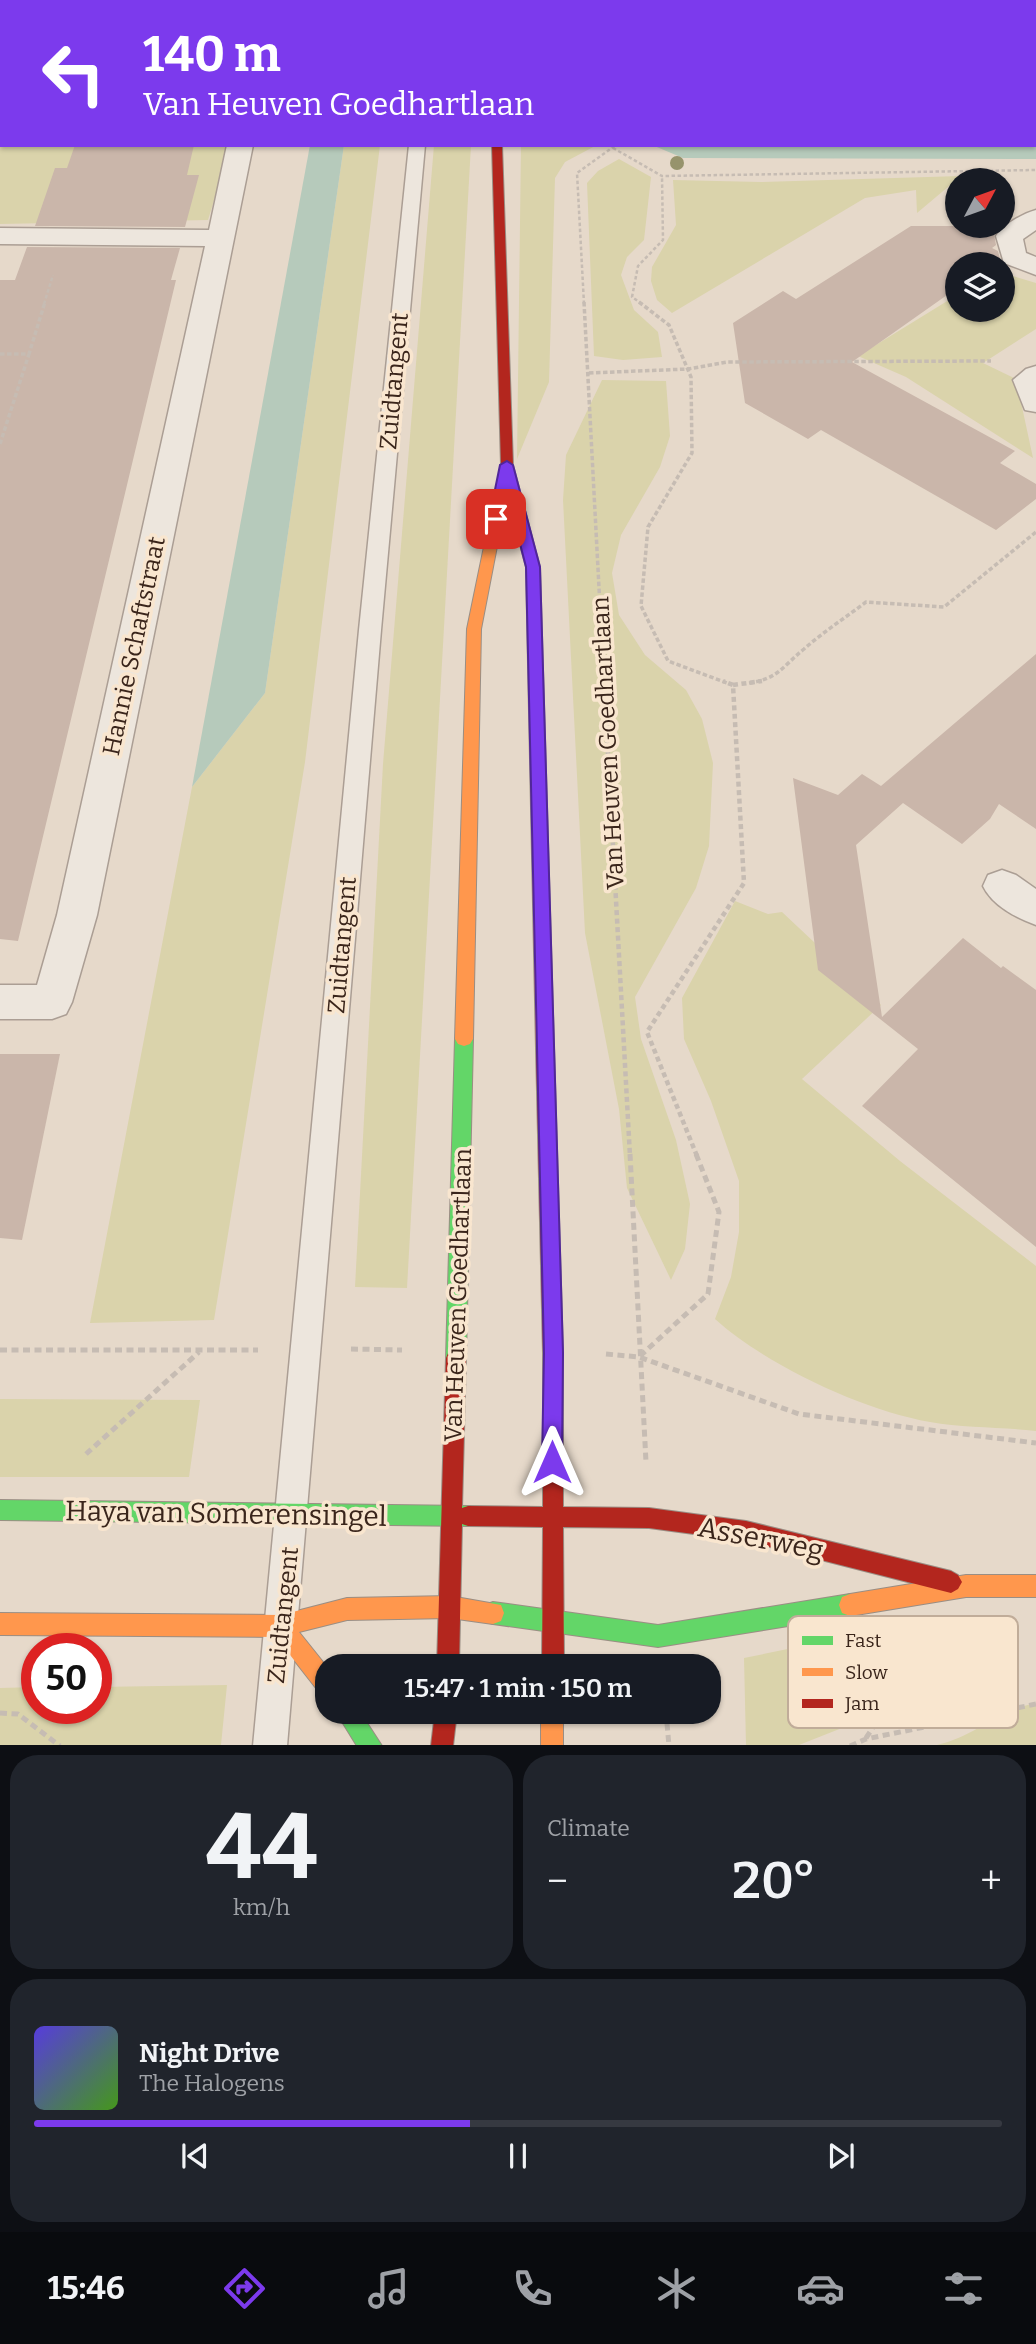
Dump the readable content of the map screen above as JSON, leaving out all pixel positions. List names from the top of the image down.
{
  "streets": {
    "main road": ["Van Heuven Goedhartlaan", "Haya van Somerensingel", "Asserweg"],
    "street": ["Hannie Schaftstraat"],
    "lane": ["Zuidtangent"]
  },
  "crossings": [
    ["Zuidtangent", "Haya van Somerensingel"],
    ["Van Heuven Goedhartlaan", "Haya van Somerensingel"],
    ["Van Heuven Goedhartlaan", "Asserweg"],
    ["Haya van Somerensingel", "Asserweg"]
  ],
  "legend": ["Fast", "Slow", "Jam"],
  "north": "top right",
  "page": {
    "turn": ["140 m", "Van Heuven Goedhartlaan"],
    "limit": "50",
    "trip": "15:47 · 1 min · 150 m",
    "tile": [
      ["44", "km/h"],
      "Climate"
    ],
    "heat": ["−", "20°", "+"],
    "song": ["Night Drive", "The Halogens"],
    "tabs": "15:46"
  }
}
